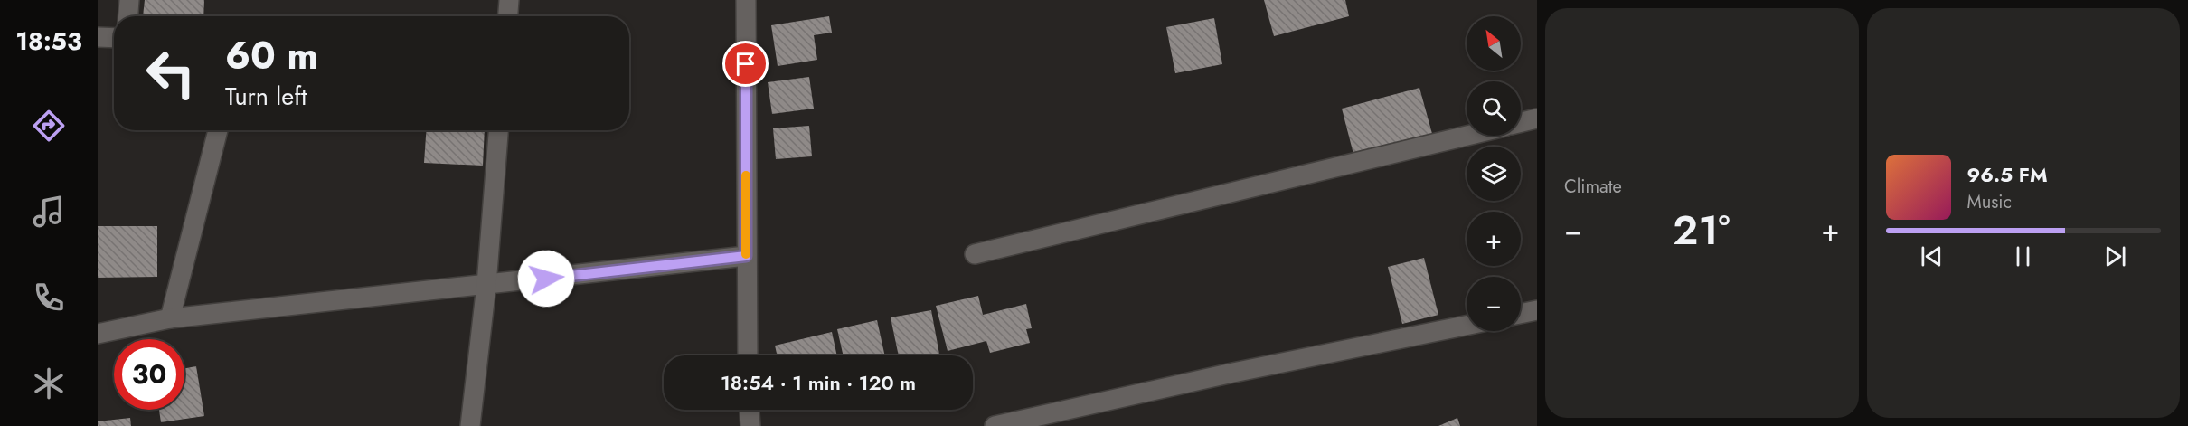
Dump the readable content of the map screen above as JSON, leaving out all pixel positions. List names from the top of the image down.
{
  "north": "top left",
  "page": {
    "tabs": "18:53",
    "tile": "Climate",
    "map_buttons": ["+", "−"],
    "turn": ["60 m", "Turn left"],
    "song": ["96.5 FM", "Music"],
    "heat": ["−", "21°", "+"],
    "limit": "30",
    "trip": "18:54 · 1 min · 120 m"
  }
}
